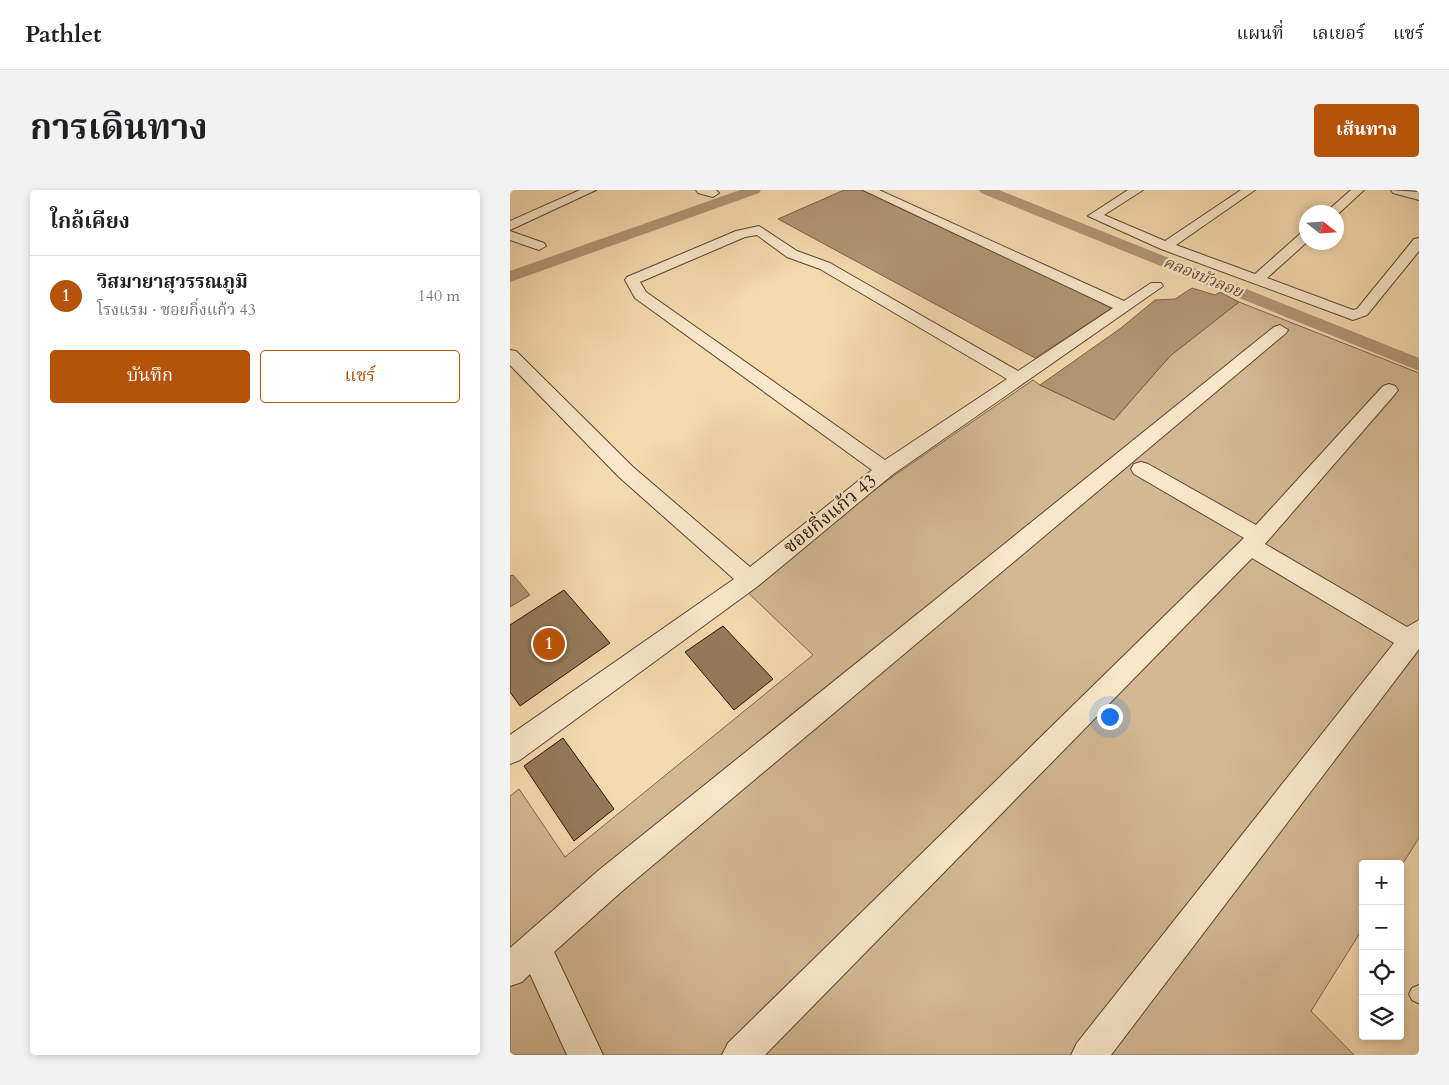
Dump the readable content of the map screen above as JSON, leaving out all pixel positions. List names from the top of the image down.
{
  "streets": {
    "street": ["ซอยกิ่งแก้ว 43"]
  },
  "water": ["คลองบัวลอย"],
  "north": "right",
  "page": {
    "header": "Pathlet",
    "nav": ["แผนที่", "เลเยอร์", "แชร์"],
    "title": "การเดินทาง",
    "buttons": [
      "เส้นทาง",
      ["บันทึก", "แชร์"]
    ],
    "heading": "ใกล้เคียง",
    "list": [
      {
        "mark": "1",
        "name": "วิสมายาสุวรรณภูมิ",
        "note": "โรงแรม · ซอยกิ่งแก้ว 43",
        "value": "140 m"
      }
    ],
    "pins": "1",
    "map_buttons": ["+", "−"]
  }
}
